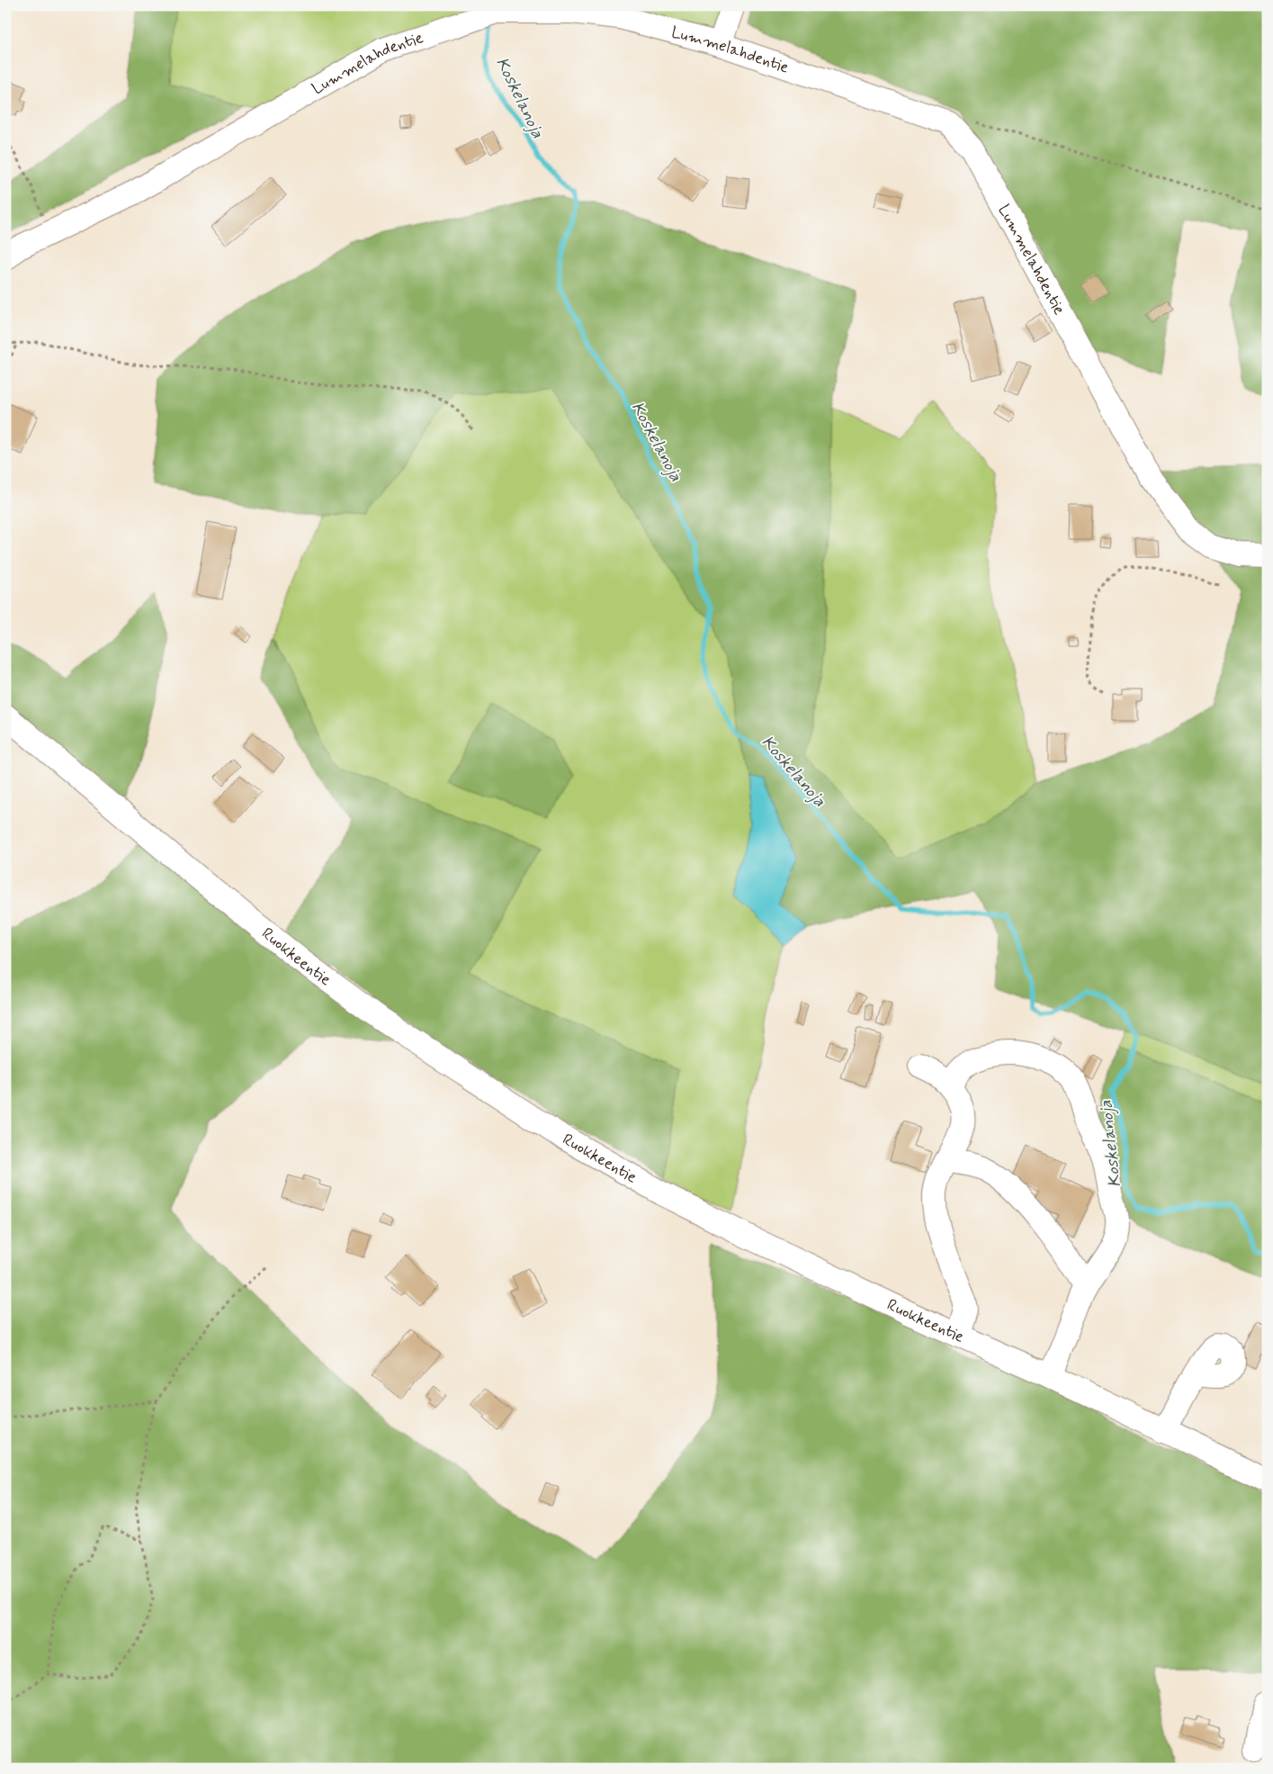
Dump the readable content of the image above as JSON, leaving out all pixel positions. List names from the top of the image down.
{
  "streets": {
    "street": ["Lummelahdentie", "Ruokkeentie"]
  },
  "water": ["Koskelanoja"]
}
